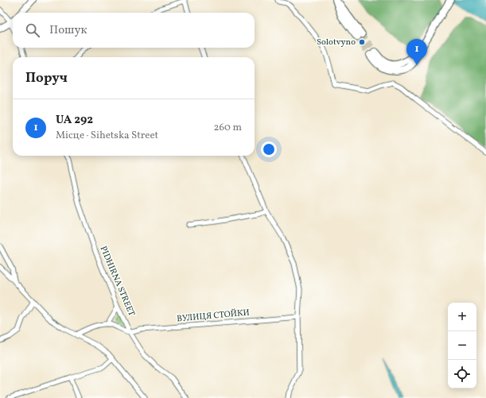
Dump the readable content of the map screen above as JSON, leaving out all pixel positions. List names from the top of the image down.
{
  "streets": {
    "street": ["PIDHIRNA STREET", "ВУЛИЦЯ СТОЙКИ"]
  },
  "crossings": [
    ["PIDHIRNA STREET", "ВУЛИЦЯ СТОЙКИ"]
  ],
  "places": ["Solotvyno"],
  "page": {
    "search": "Пошук",
    "pins": "1",
    "heading": "Поруч",
    "list": [
      {
        "mark": "1",
        "name": "UA 292",
        "note": "Місце · Sihetska Street",
        "value": "260 m"
      }
    ],
    "map_buttons": ["+", "−"]
  }
}
